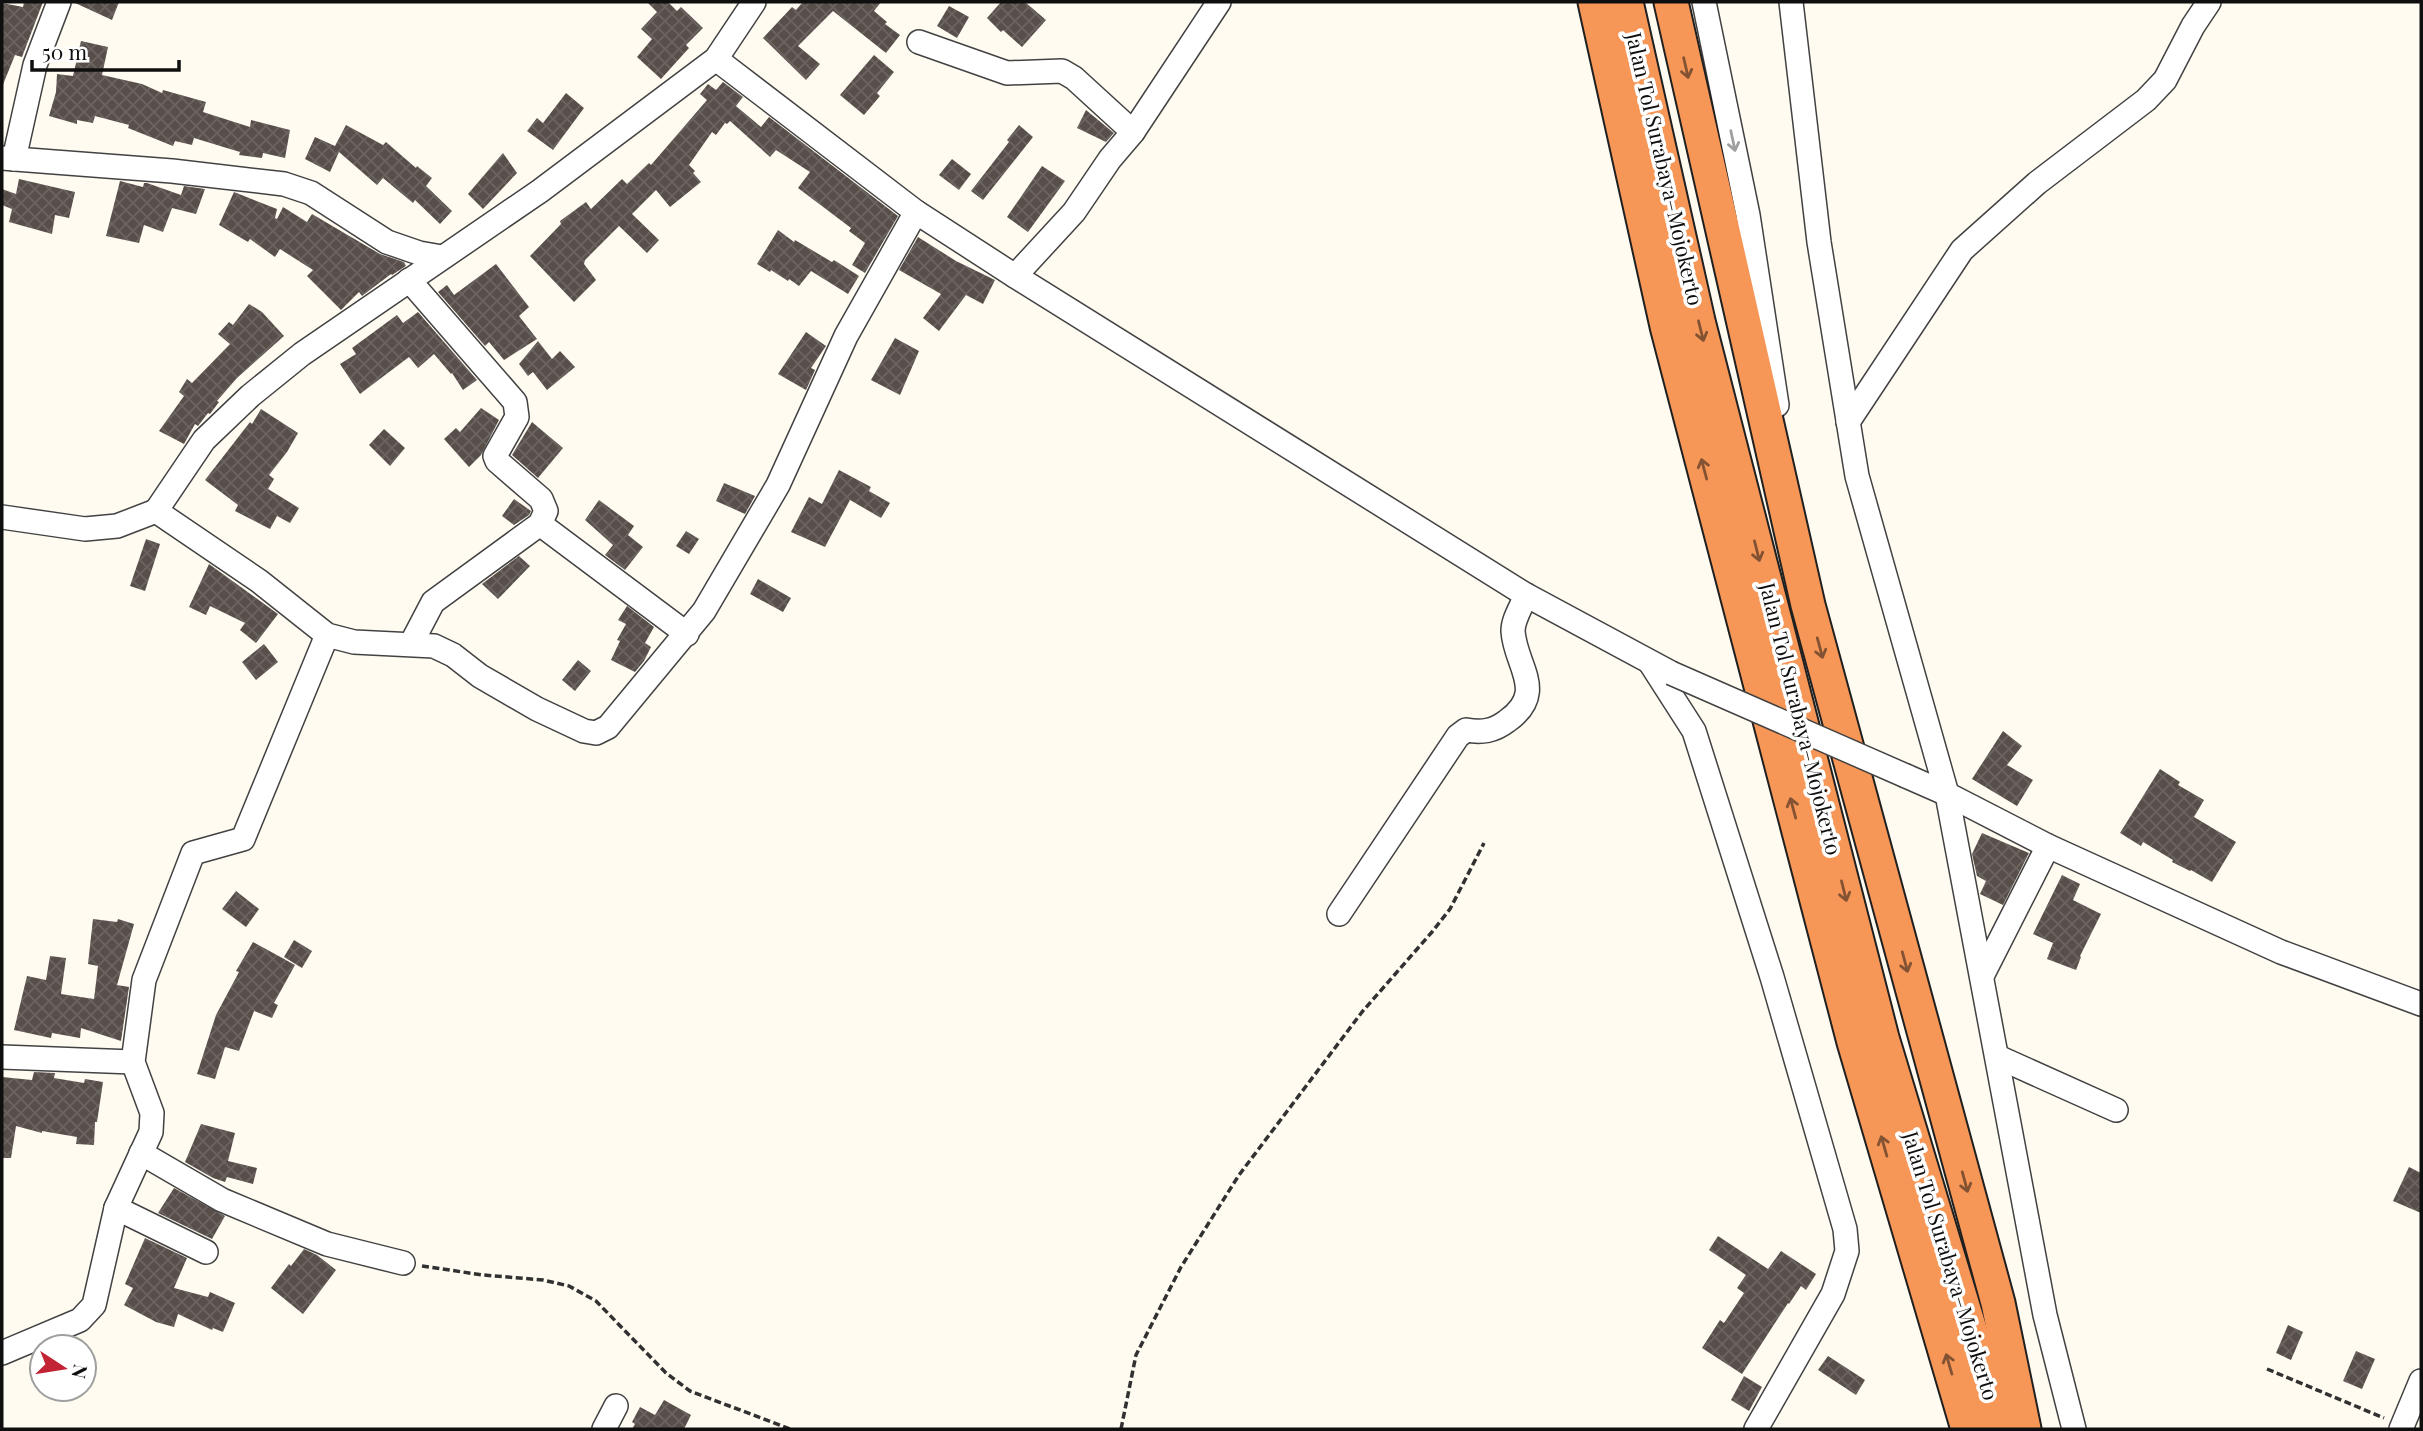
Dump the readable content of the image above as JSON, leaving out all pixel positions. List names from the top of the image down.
{
  "streets": {
    "highway": ["Jalan Tol Surabaya–Mojokerto"]
  },
  "scale_bar": "50 m",
  "north": "right"
}
